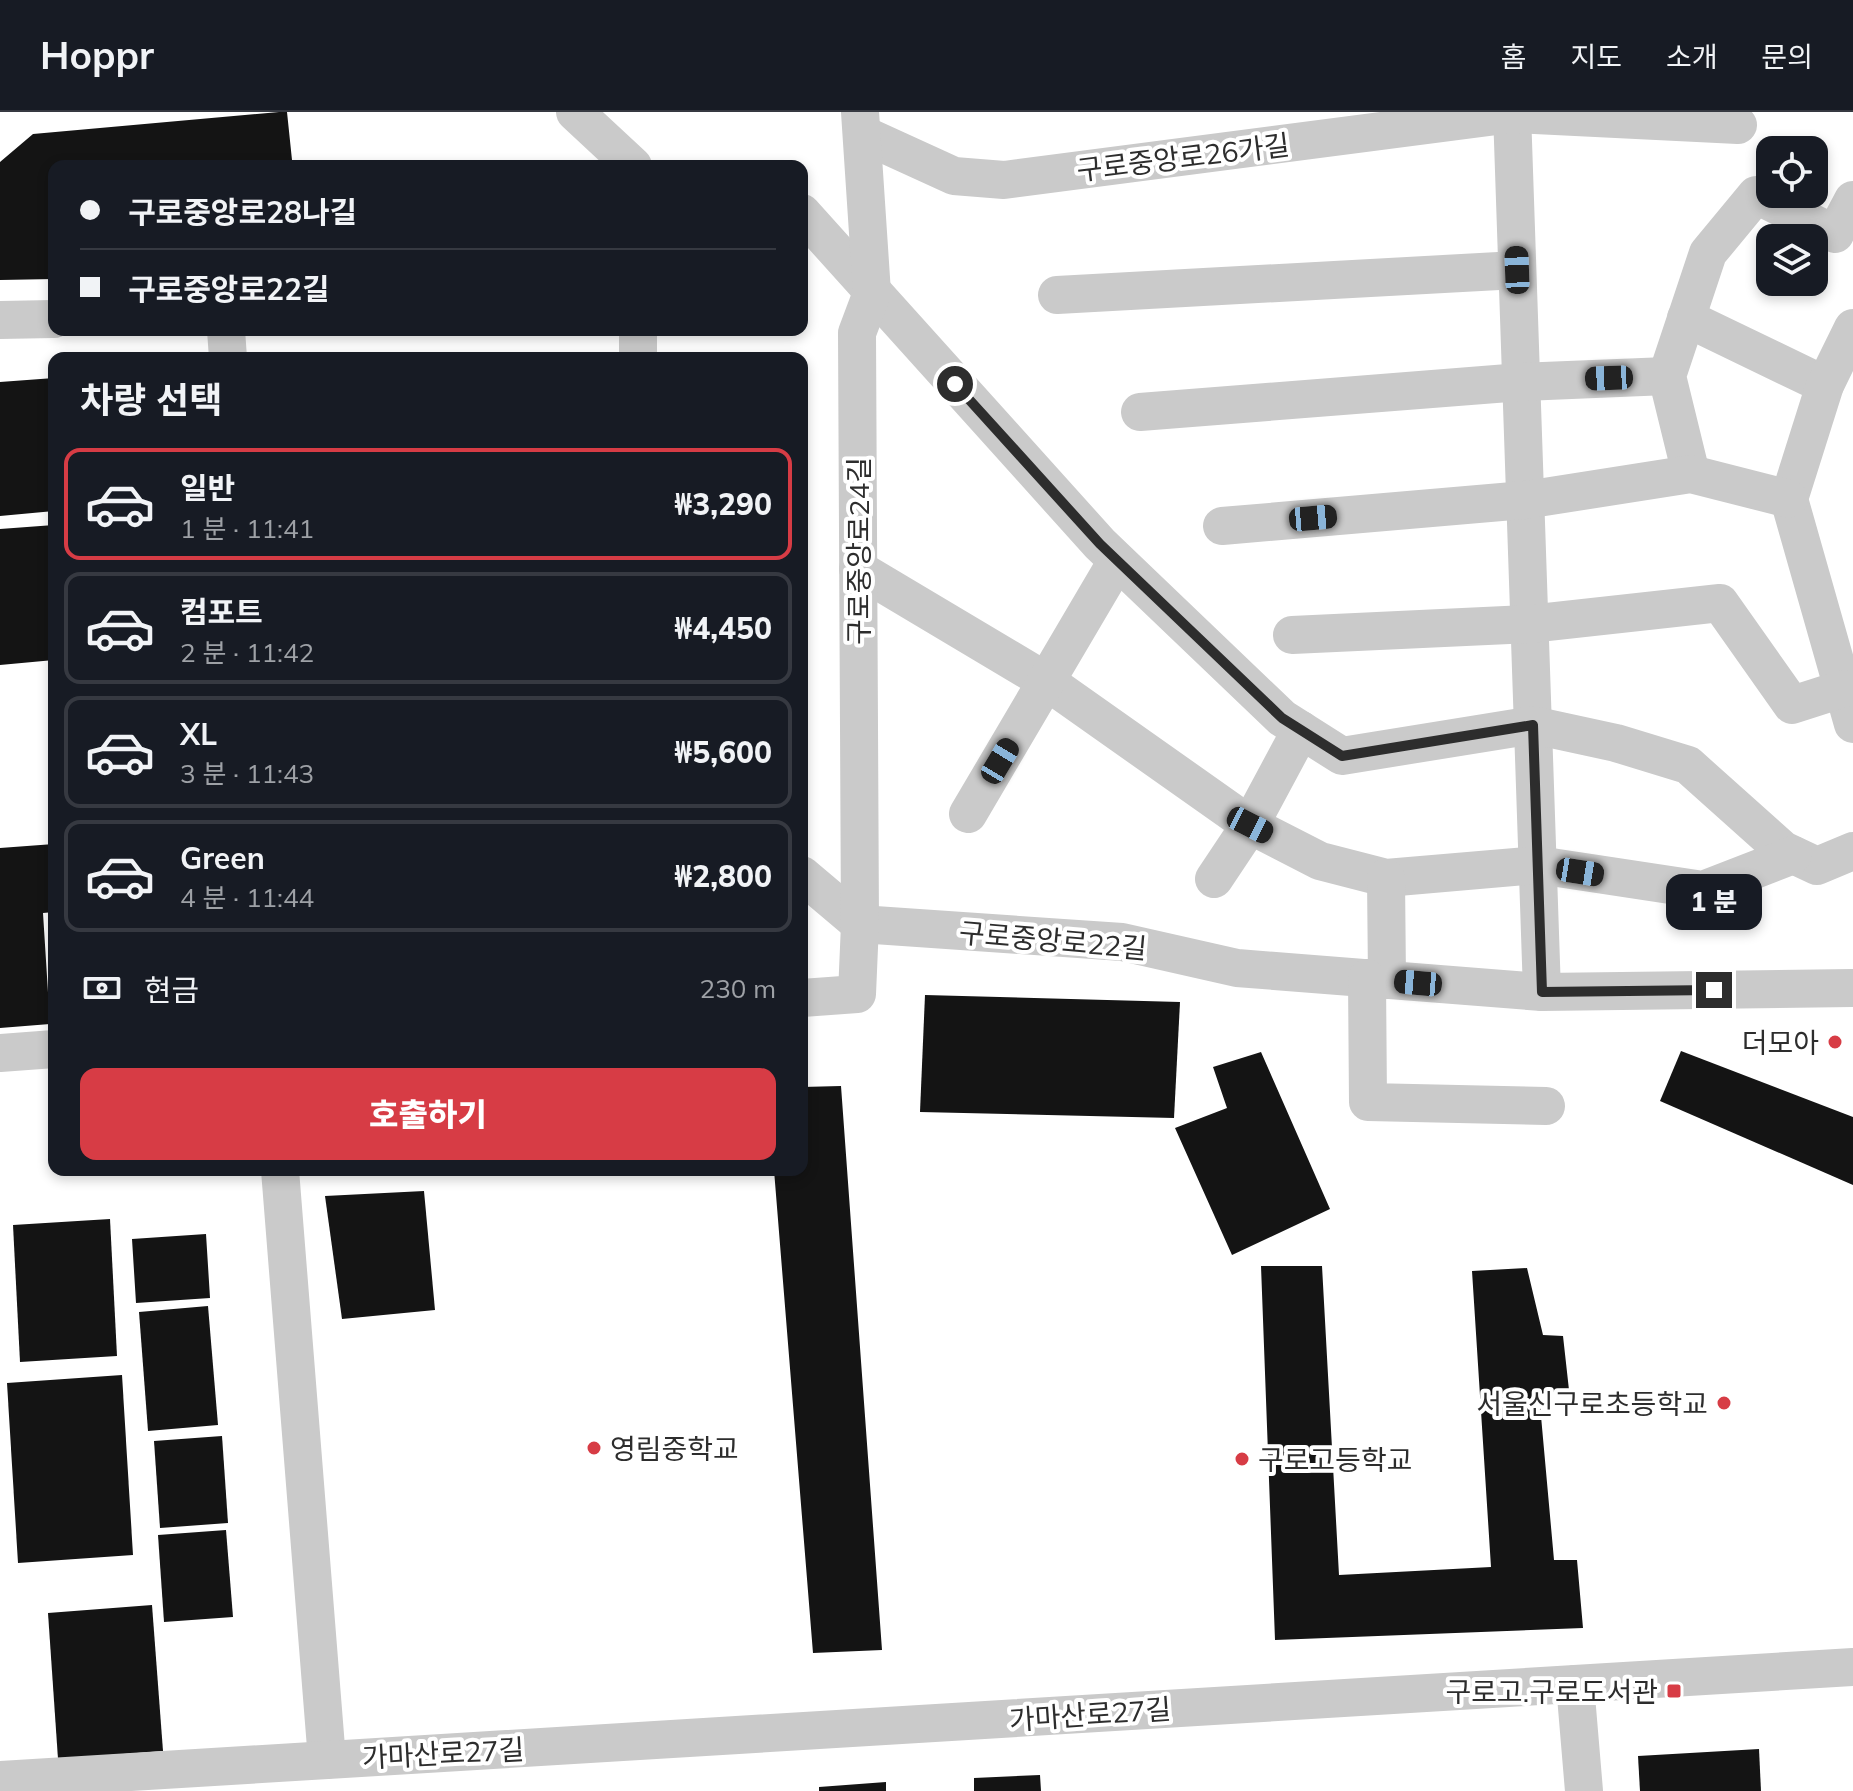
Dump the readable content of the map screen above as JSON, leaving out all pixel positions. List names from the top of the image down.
{
  "streets": {
    "street": [
      "구로중앙로26가길",
      "구로중앙로24길",
      "구로중앙로22길",
      "가마산로27길"
    ]
  },
  "crossings": [
    ["구로중앙로26가길", "구로중앙로24길"],
    ["구로중앙로24길", "구로중앙로22길"]
  ],
  "places": {
    "other": [
      "더모아",
      "서울신구로초등학교",
      "영림중학교",
      "구로고등학교"
    ],
    "transit": ["구로고.구로도서관"]
  },
  "page": {
    "header": "Hoppr",
    "nav": [
      "홈",
      "지도",
      "소개",
      "문의"
    ],
    "banner": ["구로중앙로28나길", "구로중앙로22길"],
    "heading": "차량 선택",
    "list": [
      {
        "name": "일반",
        "note": "1 분 · 11:41",
        "value": "₩3,290"
      },
      {
        "name": "컴포트",
        "note": "2 분 · 11:42",
        "value": "₩4,450"
      },
      {
        "name": "XL",
        "note": "3 분 · 11:43",
        "value": "₩5,600"
      },
      {
        "name": "Green",
        "note": "4 분 · 11:44",
        "value": "₩2,800"
      }
    ],
    "bubble": "1 분",
    "pay": ["현금", "230 m"],
    "buttons": "호출하기"
  }
}
